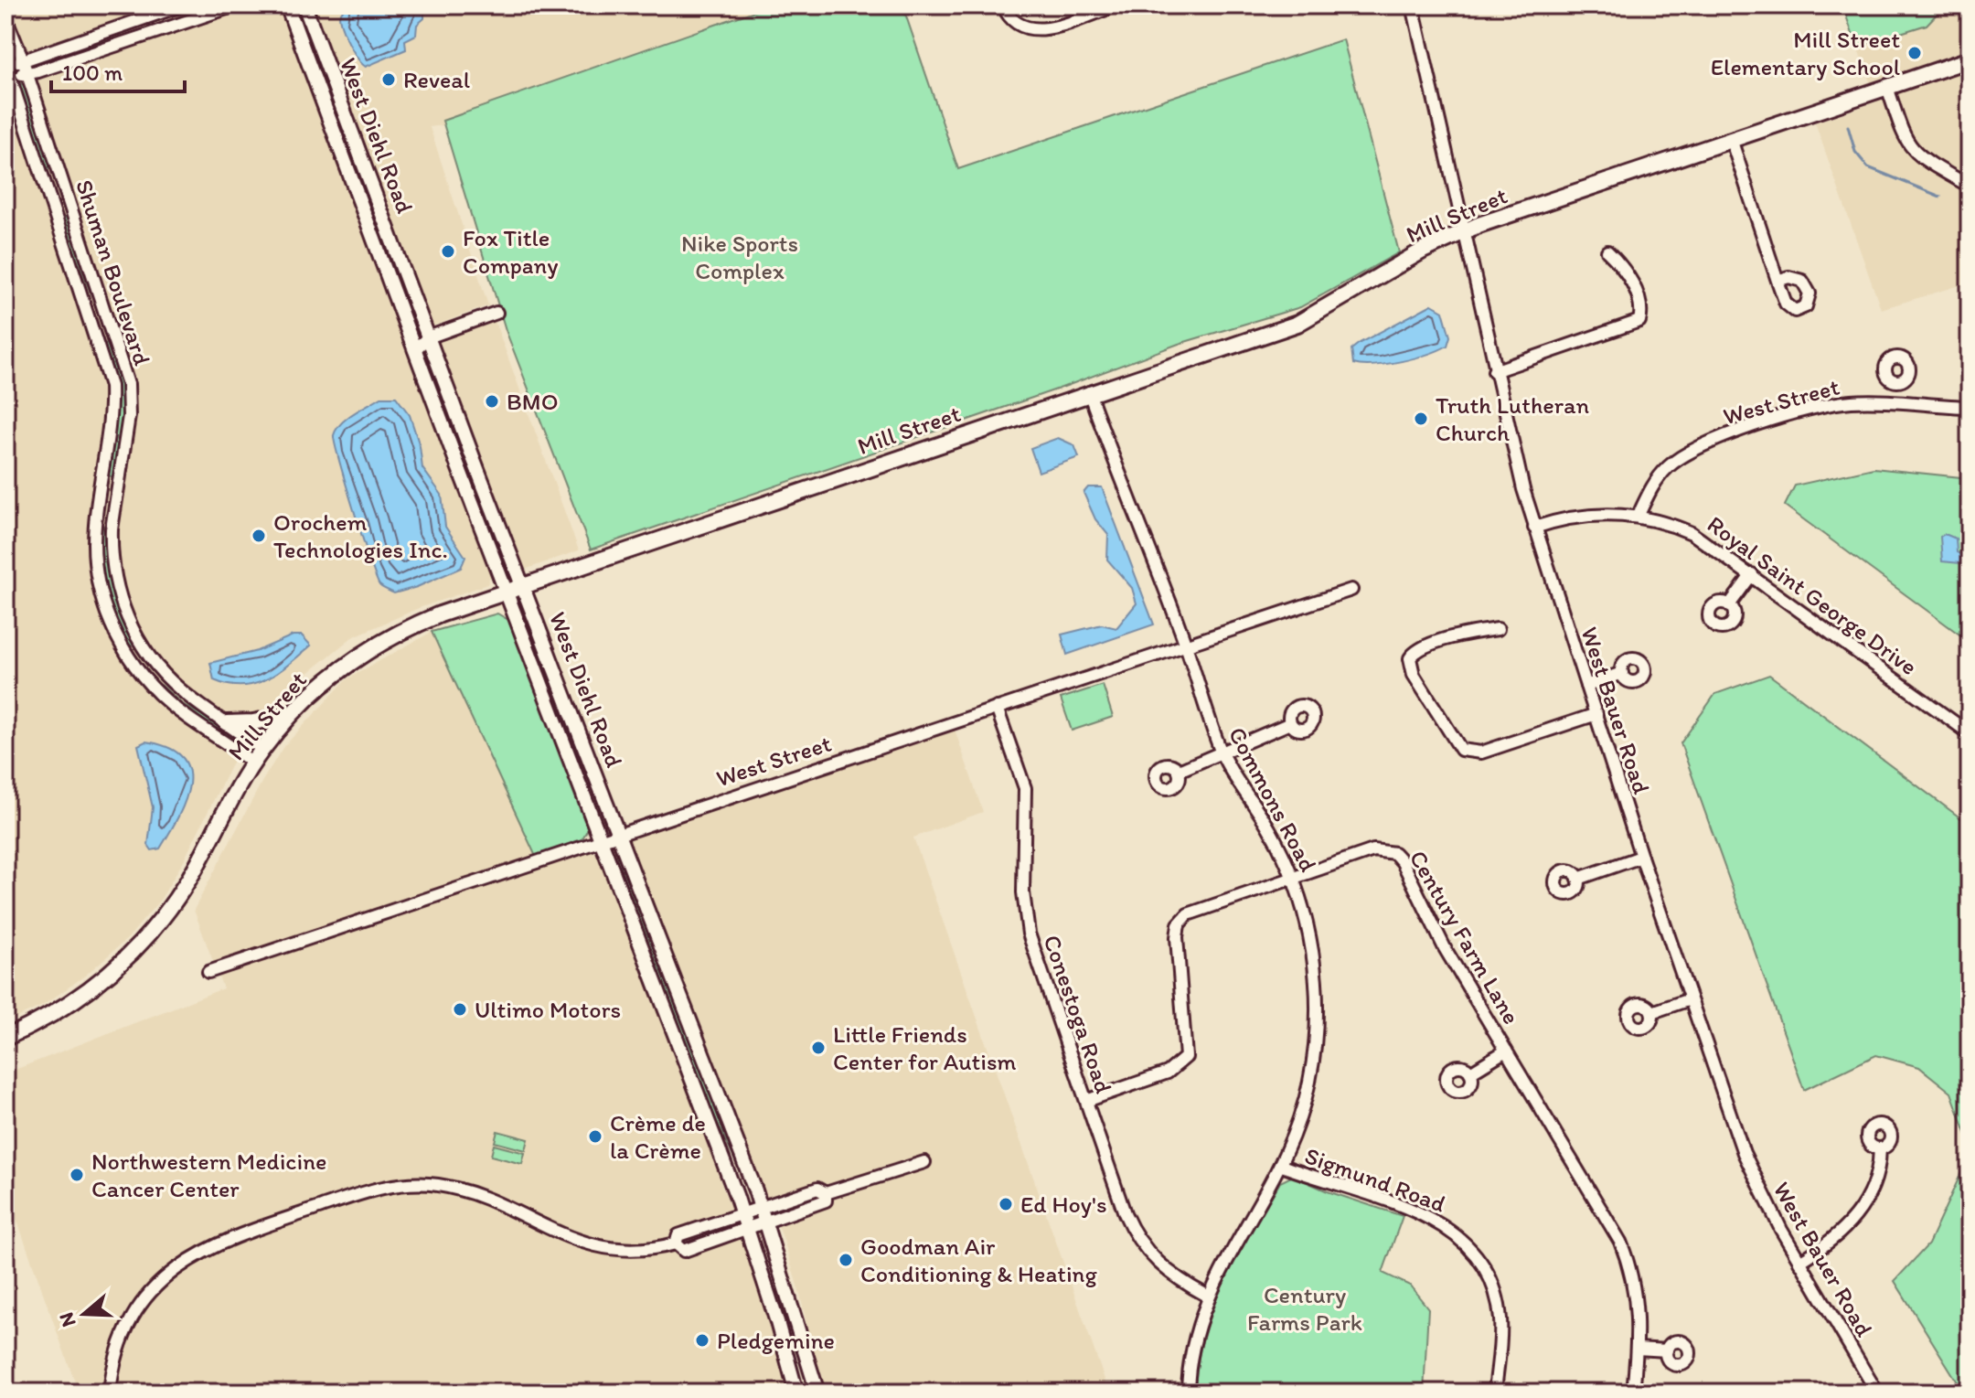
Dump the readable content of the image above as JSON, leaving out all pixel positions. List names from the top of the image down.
{
  "streets": {
    "main road": ["Mill Street"],
    "street": [
      "West Diehl Road",
      "Shuman Boulevard",
      "West Street",
      "Royal Saint George Drive",
      "West Bauer Road",
      "Commons Road",
      "Century Farm Lane",
      "Conestoga Road",
      "Sigmund Road"
    ]
  },
  "crossings": [
    ["West Diehl Road", "Mill Street"],
    ["West Diehl Road", "West Street"],
    ["Mill Street", "Shuman Boulevard"],
    ["Mill Street", "West Bauer Road"],
    ["Mill Street", "Commons Road"],
    ["West Street", "Royal Saint George Drive"],
    ["West Street", "Commons Road"],
    ["West Street", "Conestoga Road"],
    ["Royal Saint George Drive", "West Bauer Road"],
    ["Commons Road", "Century Farm Lane"],
    ["Commons Road", "Conestoga Road"],
    ["Commons Road", "Sigmund Road"],
    ["Century Farm Lane", "Conestoga Road"]
  ],
  "parks": ["Nike Sports Complex", "Century Farms Park"],
  "places": [
    "Mill Street Elementary School",
    "Reveal",
    "Fox Title Company",
    "BMO",
    "Truth Lutheran Church",
    "Orochem Technologies Inc.",
    "Ultimo Motors",
    "Little Friends Center for Autism",
    "Crème de la Crème",
    "Northwestern Medicine Cancer Center",
    "Ed Hoy's",
    "Goodman Air Conditioning & Heating",
    "Pledgemine"
  ],
  "scale_bar": "100 m",
  "north": "left"
}
